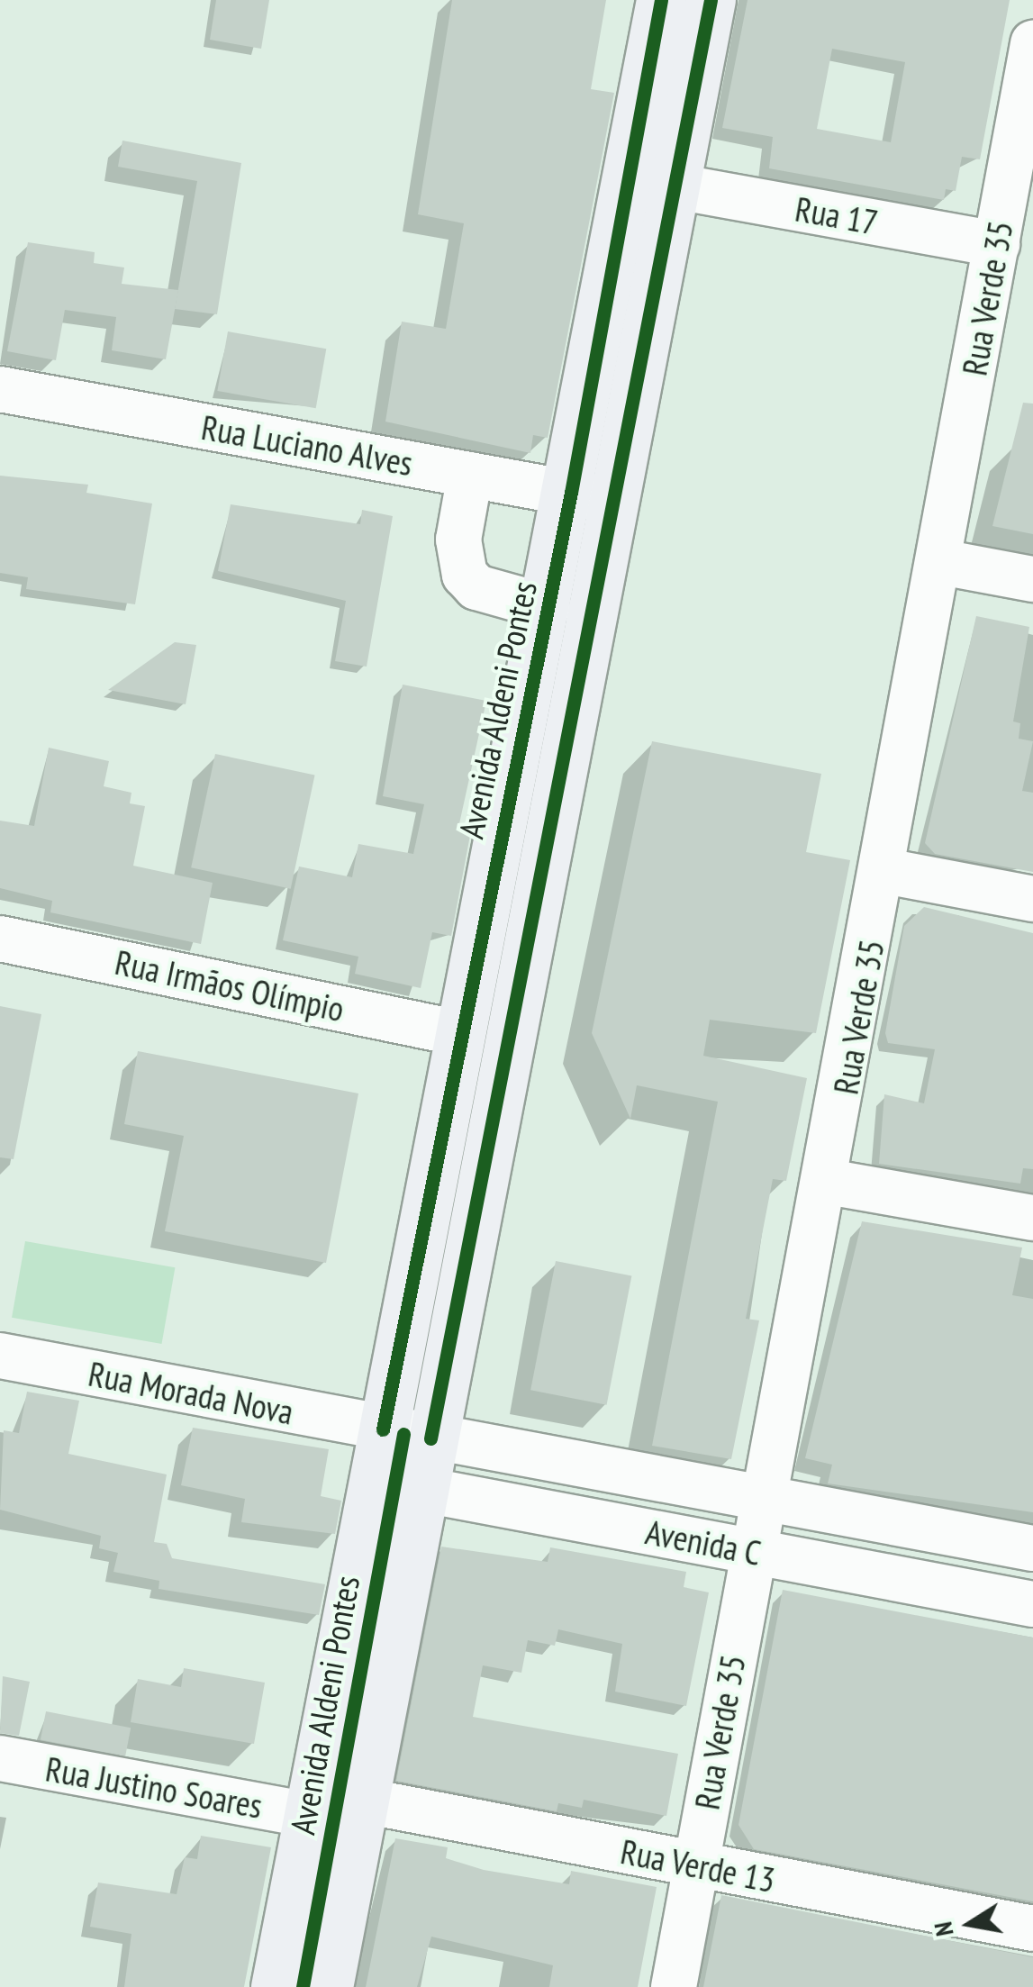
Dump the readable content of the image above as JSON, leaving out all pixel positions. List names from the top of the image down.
{
  "streets": {
    "main road": ["Avenida Aldeni Pontes"],
    "street": [
      "Rua 17",
      "Rua Verde 35",
      "Rua Luciano Alves",
      "Rua Irmãos Olímpio",
      "Rua Morada Nova",
      "Avenida C",
      "Rua Justino Soares",
      "Rua Verde 13"
    ]
  },
  "crossings": [
    ["Rua 17", "Rua Verde 35"],
    ["Rua 17", "Avenida Aldeni Pontes"],
    ["Rua Verde 35", "Avenida C"],
    ["Rua Verde 35", "Rua Verde 13"],
    ["Rua Luciano Alves", "Avenida Aldeni Pontes"],
    ["Avenida Aldeni Pontes", "Rua Irmãos Olímpio"],
    ["Avenida Aldeni Pontes", "Rua Morada Nova"],
    ["Avenida Aldeni Pontes", "Avenida C"],
    ["Avenida Aldeni Pontes", "Rua Justino Soares"],
    ["Avenida Aldeni Pontes", "Rua Verde 13"],
    ["Rua Morada Nova", "Avenida C"]
  ],
  "north": "left"
}
